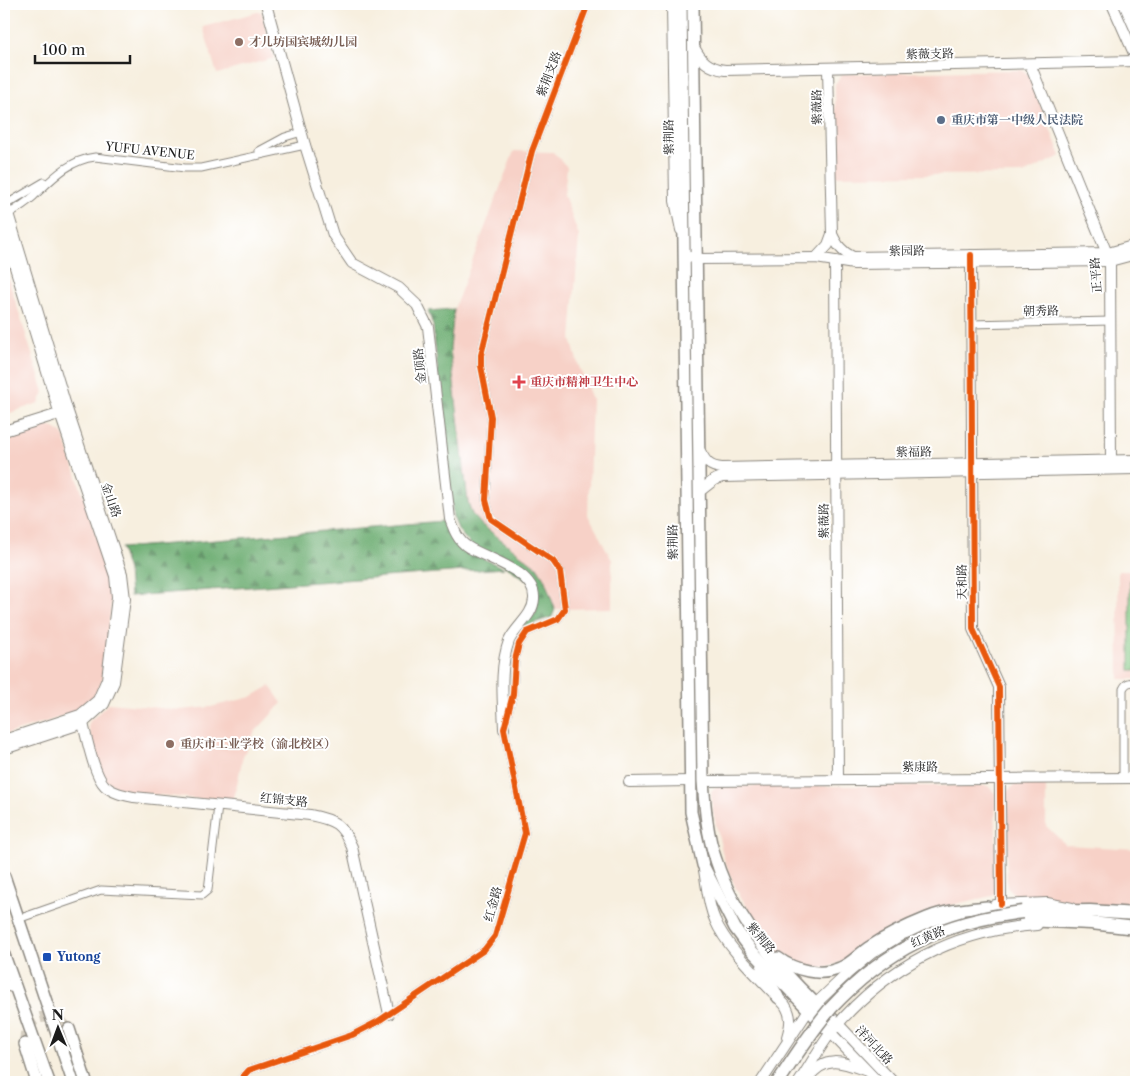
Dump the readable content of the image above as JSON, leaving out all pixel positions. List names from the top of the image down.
{
  "streets": {
    "highway": ["红黄路"],
    "main road": ["紫荆路"],
    "street": [
      "紫薇支路",
      "紫荆支路",
      "紫薇路",
      "YUFU AVENUE",
      "紫园路",
      "正平路",
      "朝秀路",
      "金顶路",
      "紫福路",
      "金山路",
      "天和路",
      "紫康路",
      "红锦支路",
      "红金路",
      "洋河北路"
    ]
  },
  "crossings": [
    ["紫薇支路", "紫薇路"],
    ["紫薇支路", "紫荆路"],
    ["紫薇支路", "正平路"],
    ["紫荆支路", "红金路"],
    ["紫薇路", "紫园路"],
    ["紫薇路", "紫福路"],
    ["紫薇路", "紫康路"],
    ["紫荆路", "紫园路"],
    ["紫荆路", "紫福路"],
    ["紫荆路", "紫康路"],
    ["紫荆路", "洋河北路"],
    ["YUFU AVENUE", "金顶路"],
    ["YUFU AVENUE", "金山路"],
    ["紫园路", "正平路"],
    ["紫园路", "天和路"],
    ["正平路", "朝秀路"],
    ["正平路", "紫福路"],
    ["朝秀路", "天和路"],
    ["金顶路", "红金路"],
    ["紫福路", "天和路"],
    ["金山路", "红锦支路"],
    ["天和路", "紫康路"],
    ["红锦支路", "红金路"]
  ],
  "places": {
    "other": ["才儿坊国宾城幼儿园", "重庆市第一中级人民法院", "重庆市工业学校（渝北校区）"],
    "health": ["重庆市精神卫生中心"],
    "transit": ["Yutong"]
  },
  "scale_bar": "100 m",
  "north": "top"
}
